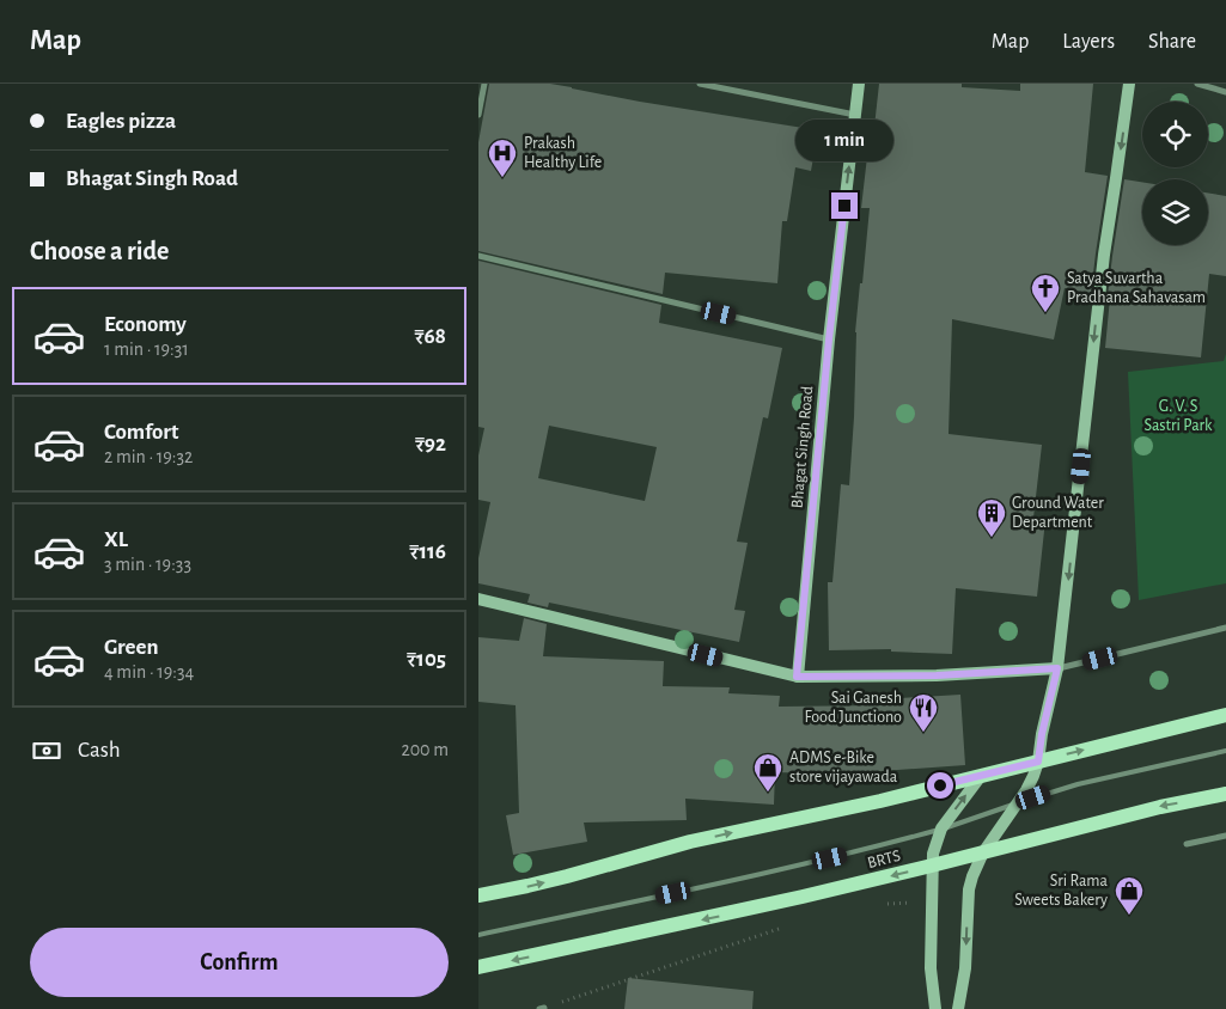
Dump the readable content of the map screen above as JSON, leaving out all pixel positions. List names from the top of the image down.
{
  "streets": {
    "main road": ["BRTS"],
    "street": ["Bhagat Singh Road"]
  },
  "one_way": ["Bhagat Singh Road"],
  "parks": ["G. V. S Sastri Park"],
  "places": {
    "hospital": ["Prakash Healthy Life"],
    "church": ["Satya Suvartha Pradhana Sahavasam"],
    "building": ["Ground Water Department"],
    "restaurant": ["Sai Ganesh Food Junctiono"],
    "shop": ["ADMS e-Bike store vijayawada", "Sri Rama Sweets Bakery"]
  },
  "page": {
    "header": "Map",
    "nav": ["Map", "Layers", "Share"],
    "banner": ["Eagles pizza", "Bhagat Singh Road"],
    "bubble": "1 min",
    "heading": "Choose a ride",
    "list": [
      {
        "name": "Economy",
        "note": "1 min · 19:31",
        "value": "₹68"
      },
      {
        "name": "Comfort",
        "note": "2 min · 19:32",
        "value": "₹92"
      },
      {
        "name": "XL",
        "note": "3 min · 19:33",
        "value": "₹116"
      },
      {
        "name": "Green",
        "note": "4 min · 19:34",
        "value": "₹105"
      }
    ],
    "pay": ["Cash", "200 m"],
    "buttons": "Confirm"
  }
}
